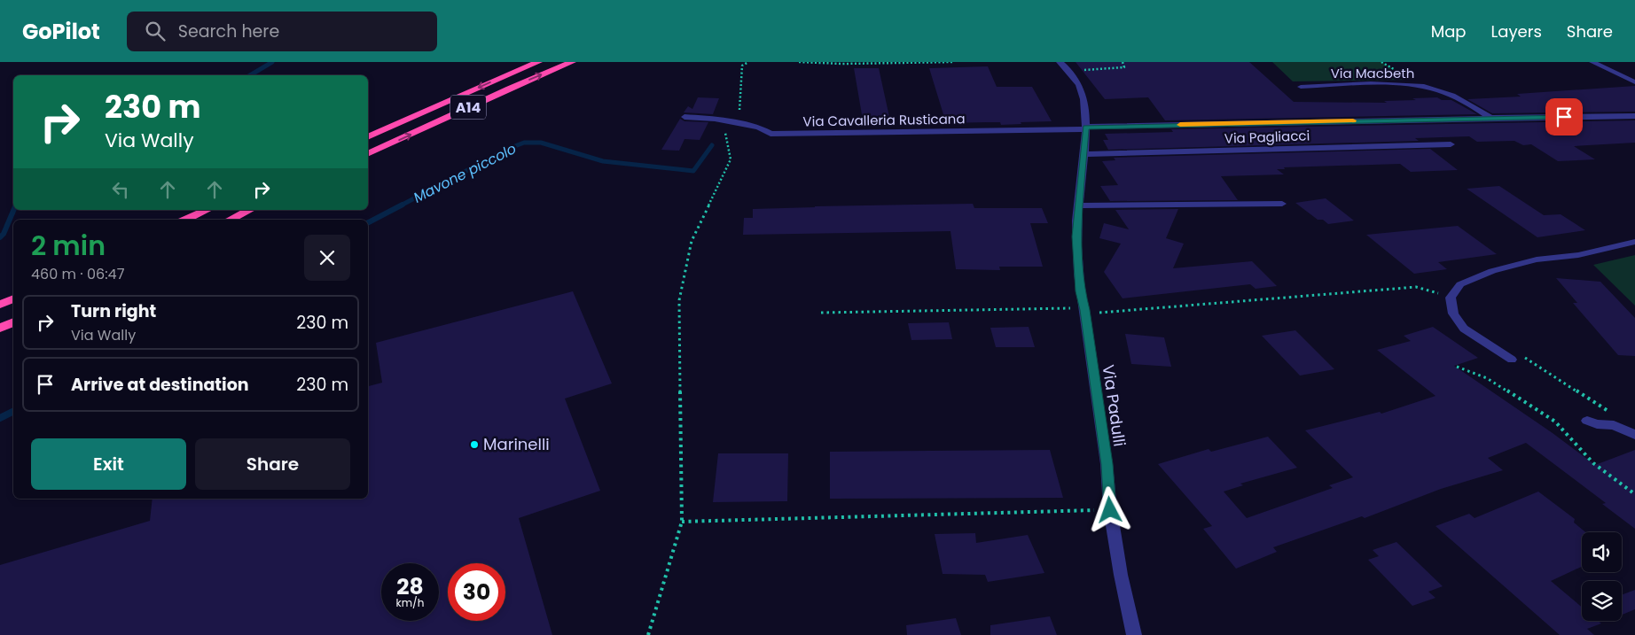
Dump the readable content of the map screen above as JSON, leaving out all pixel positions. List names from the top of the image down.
{
  "streets": {
    "highway": ["A14"],
    "street": [
      "Via Macbeth",
      "Via Cavalleria Rusticana",
      "Via Pagliacci",
      "Via Padulli"
    ]
  },
  "crossings": [
    ["Via Macbeth", "Via Cavalleria Rusticana"],
    ["Via Cavalleria Rusticana", "Via Padulli"],
    ["Via Pagliacci", "Via Padulli"]
  ],
  "water": ["Mavone piccolo"],
  "places": ["Marinelli"],
  "page": {
    "header": "GoPilot",
    "search": "Search here",
    "nav": ["Map", "Layers", "Share"],
    "turn": ["230 m", "Via Wally"],
    "heading": ["2 min", "460 m · 06:47"],
    "list": [
      {
        "name": "Turn right",
        "note": "Via Wally",
        "value": "230 m"
      },
      {
        "name": "Arrive at destination",
        "value": "230 m"
      }
    ],
    "buttons": ["Exit", "Share"],
    "speed": "28 km/h",
    "limit": "30"
  }
}
